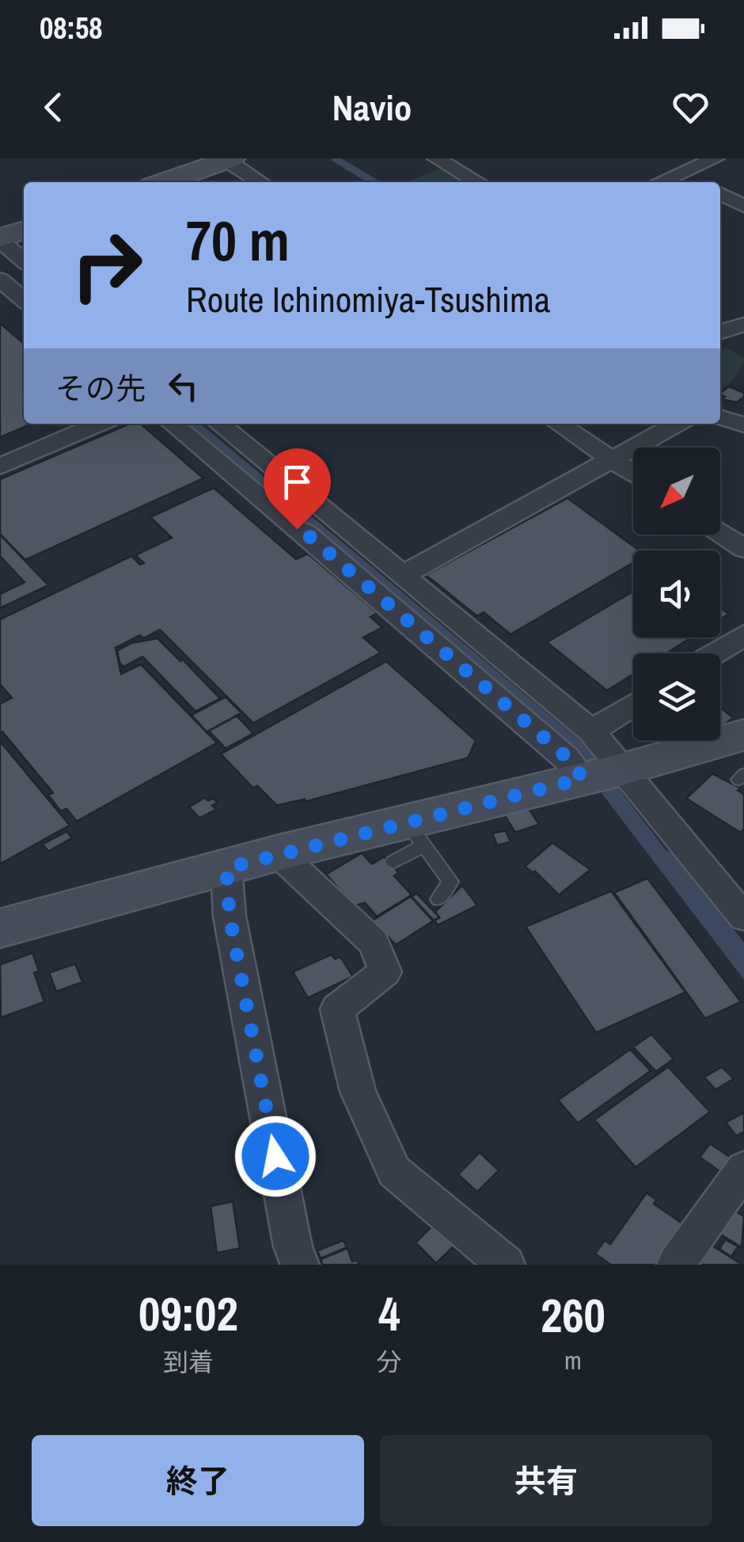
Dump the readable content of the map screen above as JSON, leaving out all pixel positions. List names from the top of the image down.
{
  "north": "bottom left",
  "page": {
    "status": "08:58",
    "header": "Navio",
    "turn": ["70 m", "Route Ichinomiya-Tsushima"],
    "then": "その先",
    "eta": [
      "09:02",
      "到着",
      "4",
      "分",
      "260",
      "m"
    ],
    "buttons": ["終了", "共有"]
  }
}
